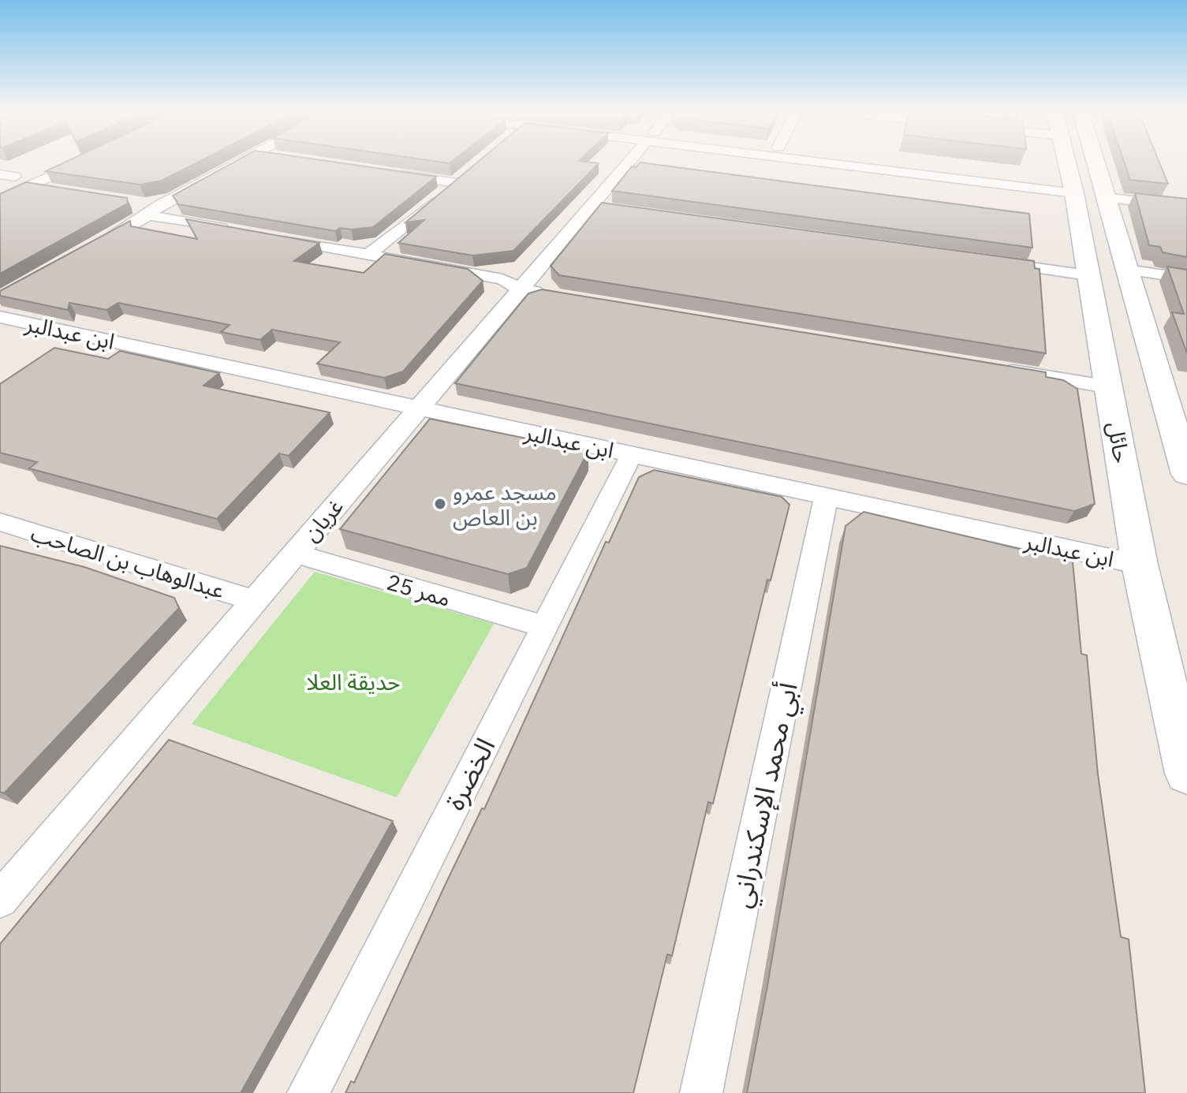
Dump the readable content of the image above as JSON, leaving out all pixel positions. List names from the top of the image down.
{
  "streets": {
    "street": [
      "ابن عبدالبر",
      "حائل",
      "غريان",
      "عبدالوهاب بن الصاحب",
      "ممر 25",
      "الخضرة",
      "أبي محمد الإسكندراني"
    ]
  },
  "crossings": [
    ["ابن عبدالبر", "حائل"],
    ["ابن عبدالبر", "غريان"],
    ["ابن عبدالبر", "الخضرة"],
    ["ابن عبدالبر", "أبي محمد الإسكندراني"],
    ["غريان", "عبدالوهاب بن الصاحب"],
    ["غريان", "ممر 25"],
    ["ممر 25", "الخضرة"]
  ],
  "parks": ["حديقة العلا"],
  "places": ["مسجد عمرو بن العاص"]
}
